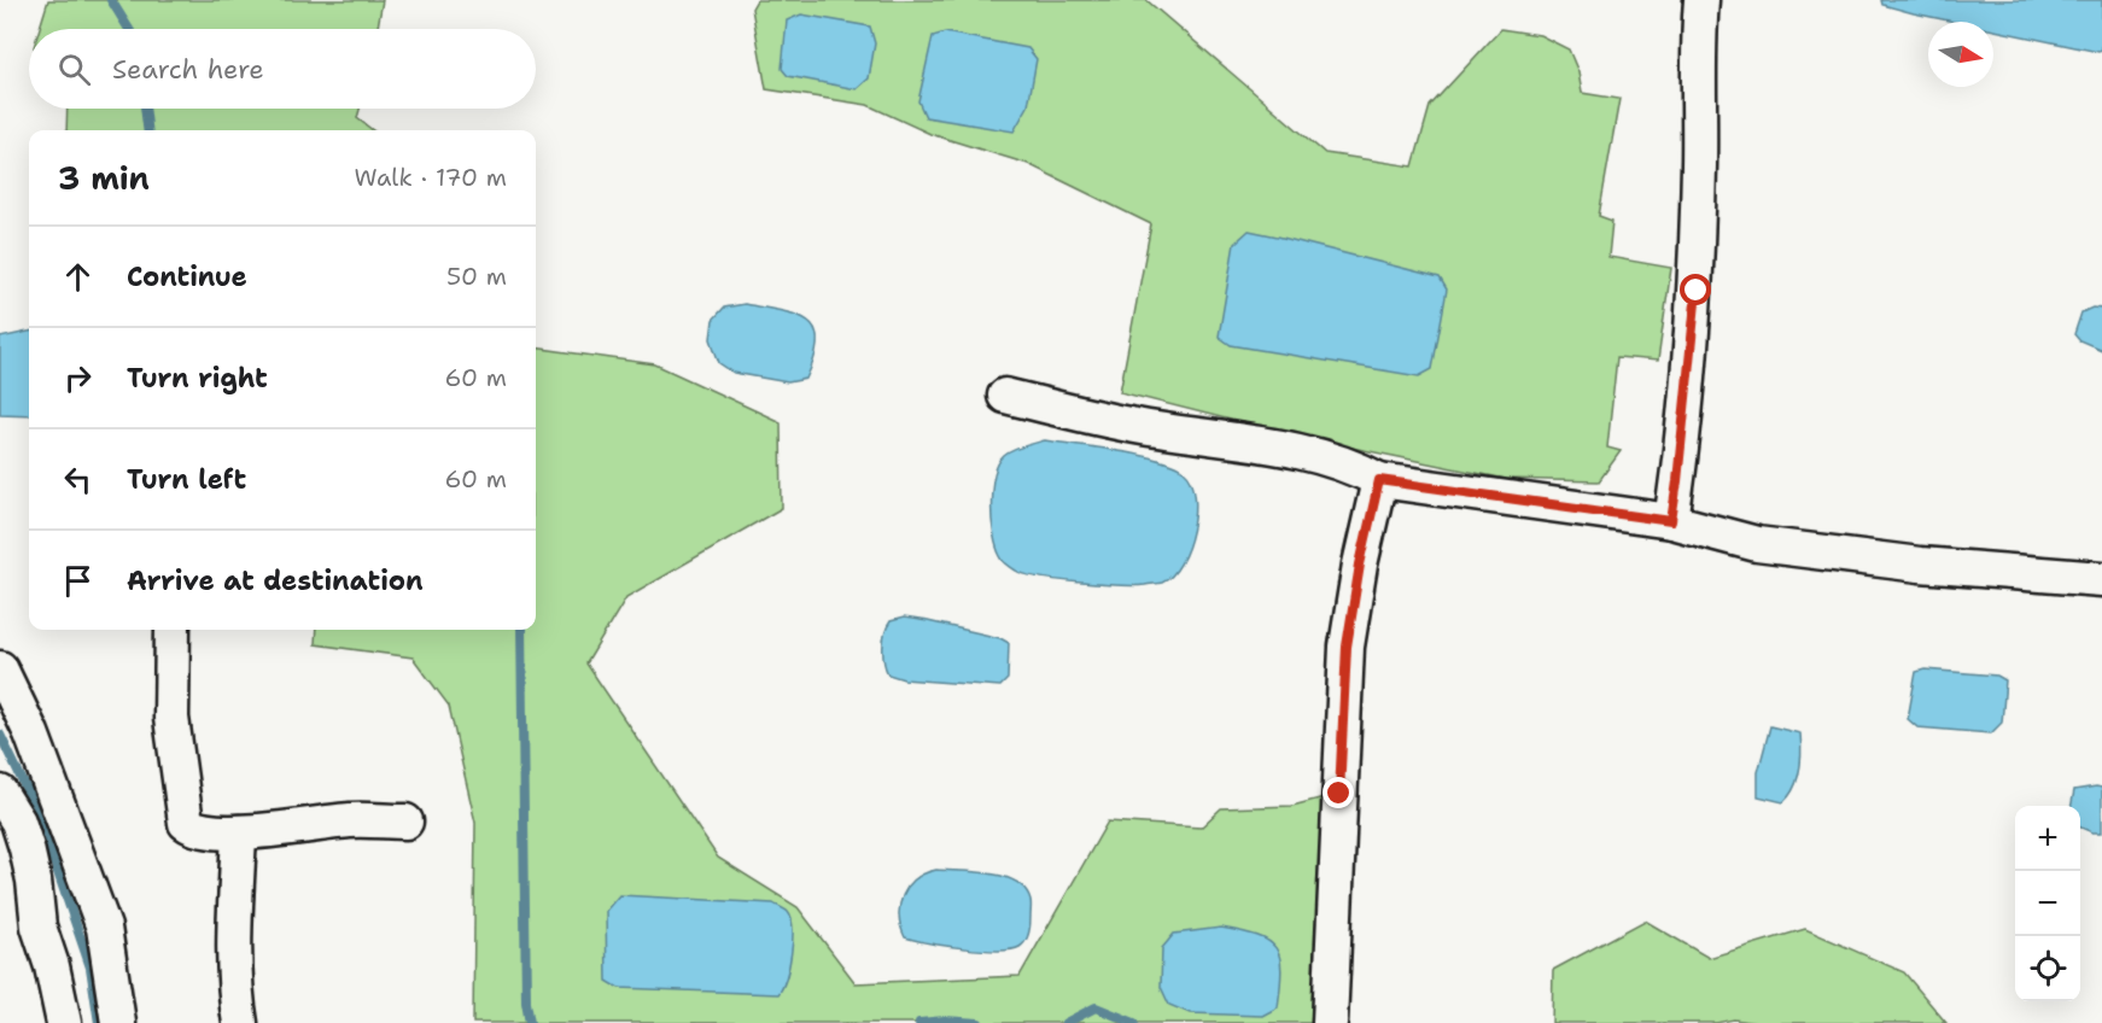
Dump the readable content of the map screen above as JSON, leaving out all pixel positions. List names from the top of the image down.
{
  "north": "right",
  "page": {
    "search": "Search here",
    "heading": ["3 min", "Walk · 170 m"],
    "list": [
      ["Continue", "50 m"],
      ["Turn right", "60 m"],
      ["Turn left", "60 m"],
      "Arrive at destination"
    ],
    "map_buttons": ["+", "−"]
  }
}
